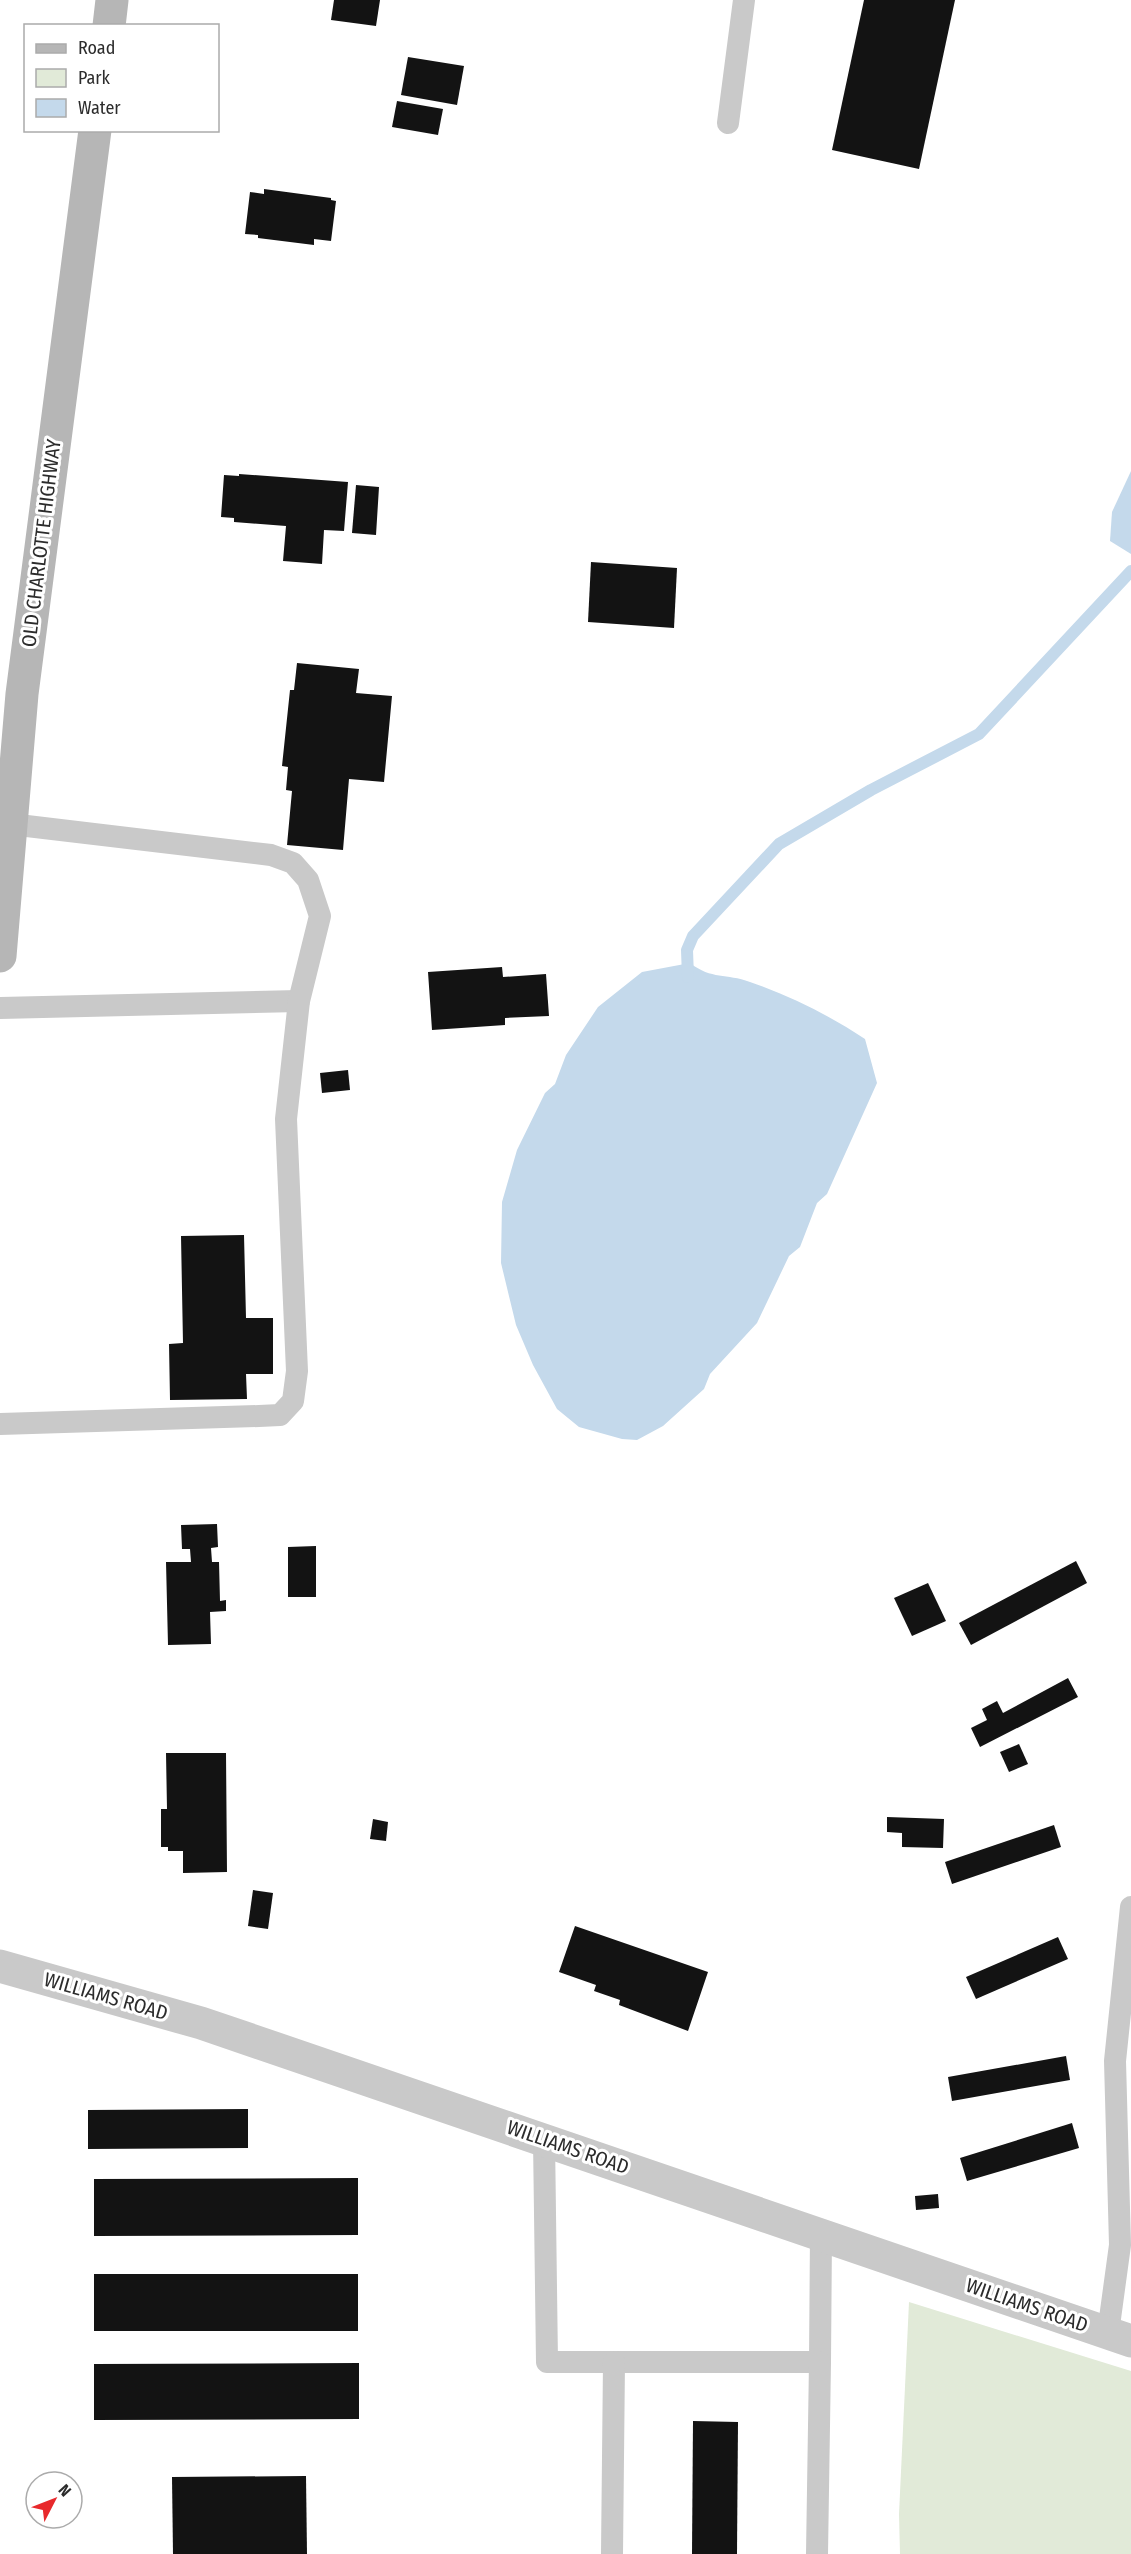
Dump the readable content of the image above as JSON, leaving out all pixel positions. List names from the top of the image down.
{
  "streets": {
    "main road": ["OLD CHARLOTTE HIGHWAY"],
    "street": ["WILLIAMS ROAD"]
  },
  "legend": ["Road", "Park", "Water"],
  "north": "top right"
}
